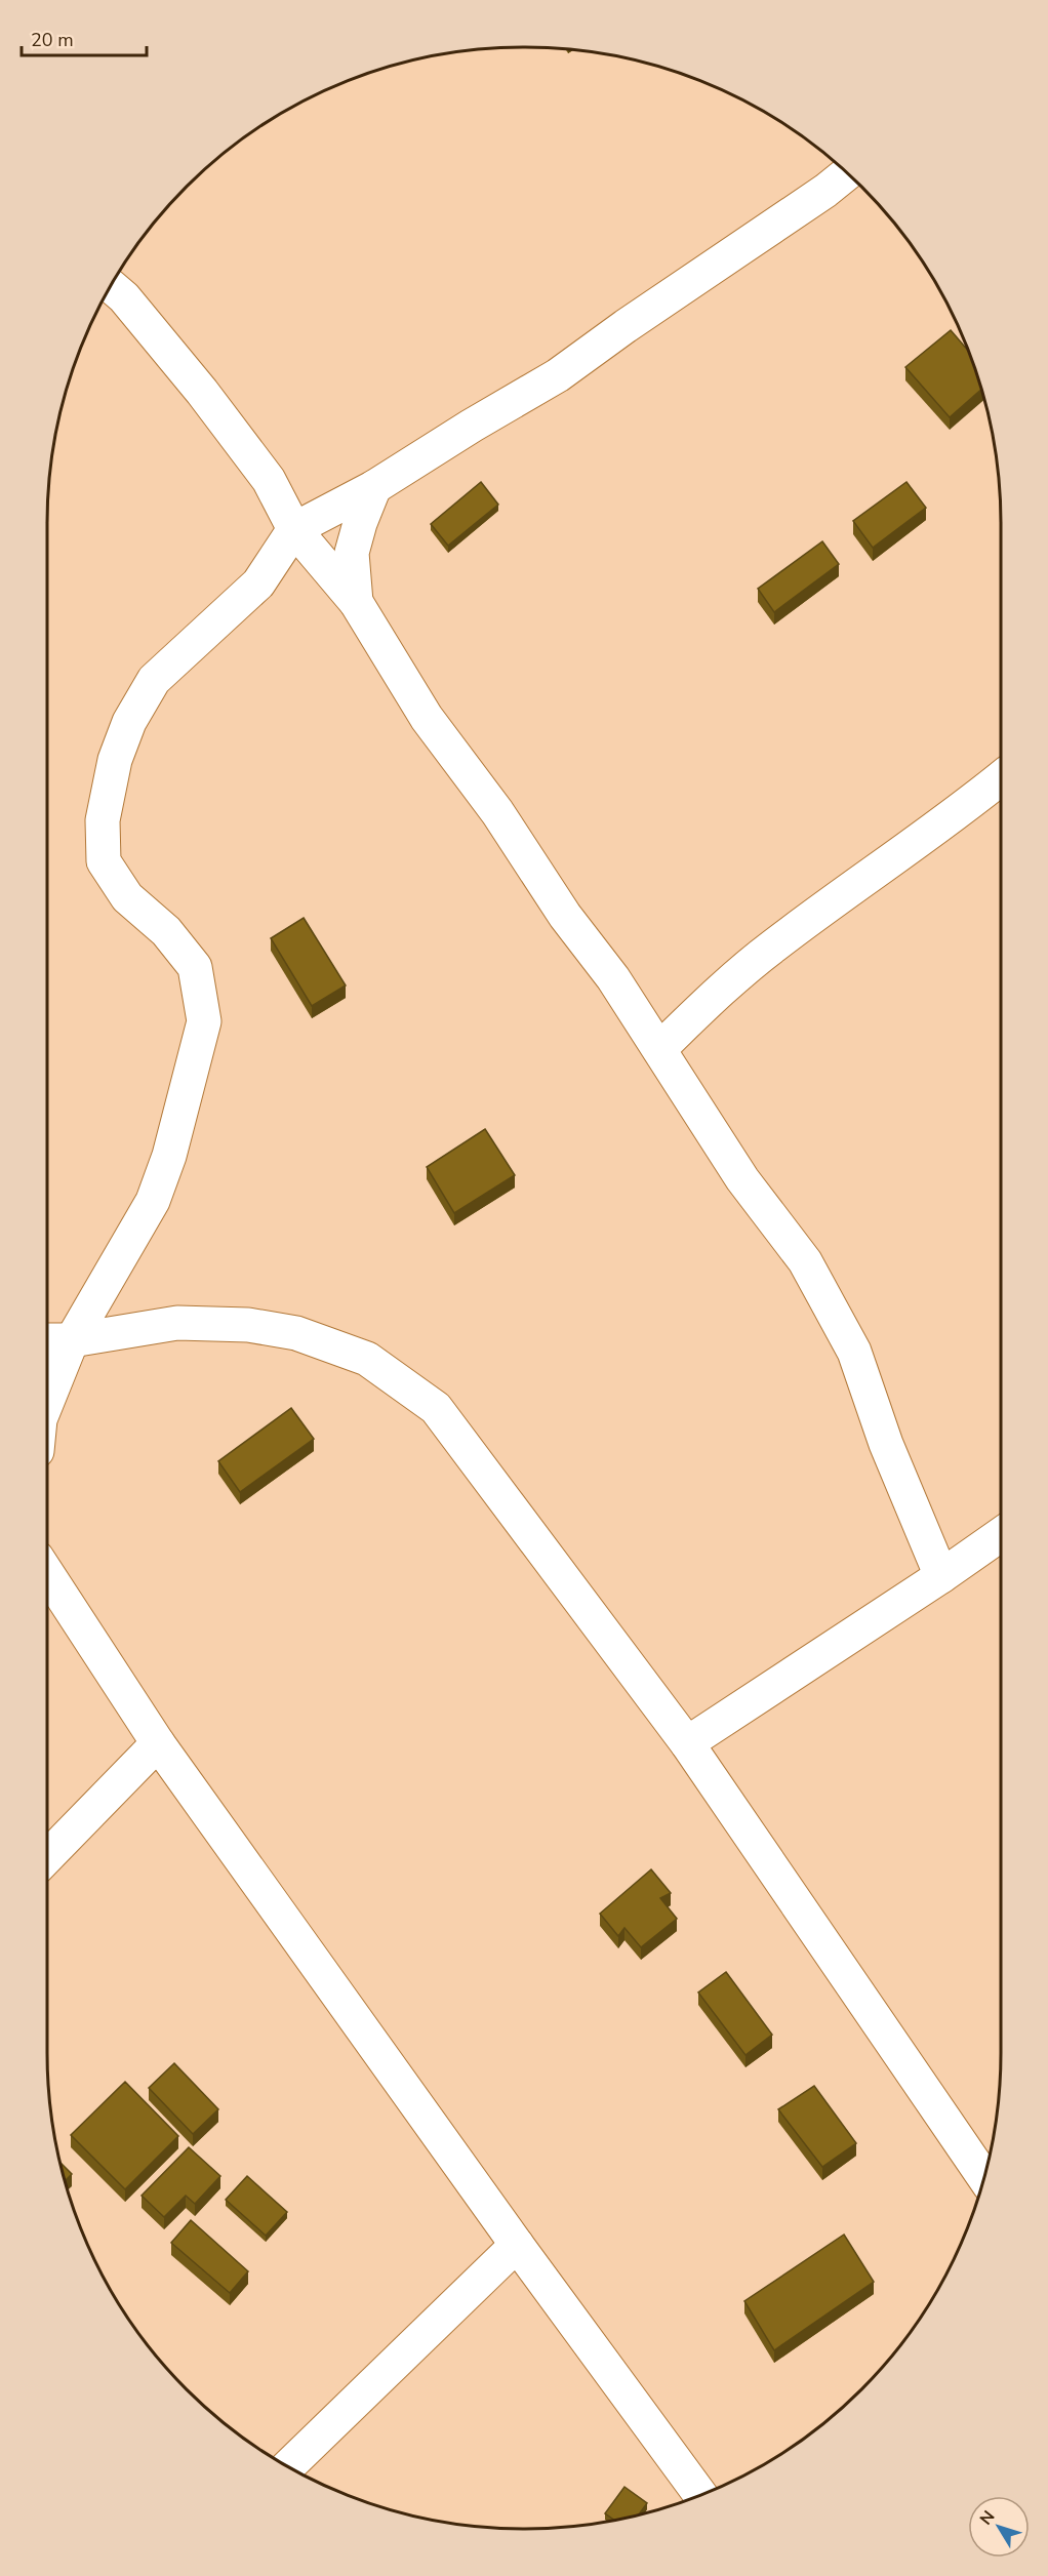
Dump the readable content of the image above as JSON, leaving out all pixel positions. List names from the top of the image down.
{
  "scale_bar": "20 m",
  "north": "top left"
}
